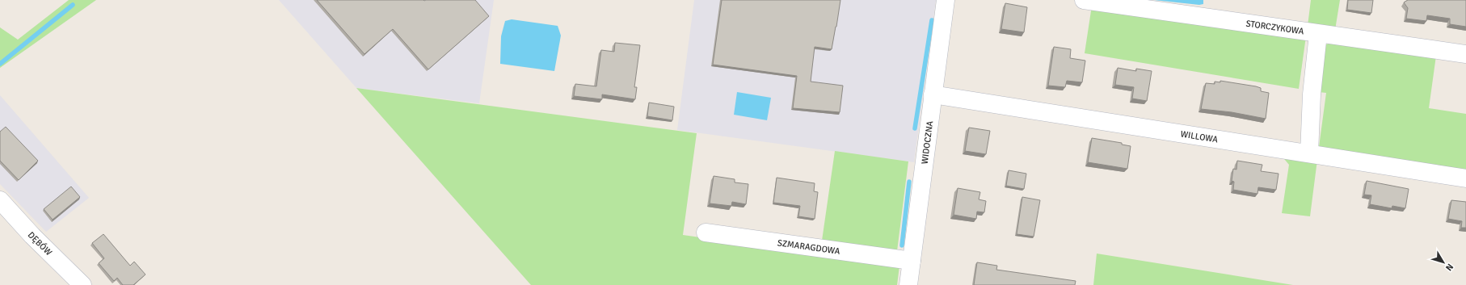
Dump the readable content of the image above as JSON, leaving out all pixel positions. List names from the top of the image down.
{
  "streets": {
    "street": [
      "STORCZYKOWA",
      "WILLOWA",
      "WIDOCZNA",
      "DĘBÓW",
      "SZMARAGDOWA"
    ]
  },
  "crossings": [
    ["WILLOWA", "WIDOCZNA"],
    ["WIDOCZNA", "SZMARAGDOWA"]
  ],
  "north": "bottom right"
}
